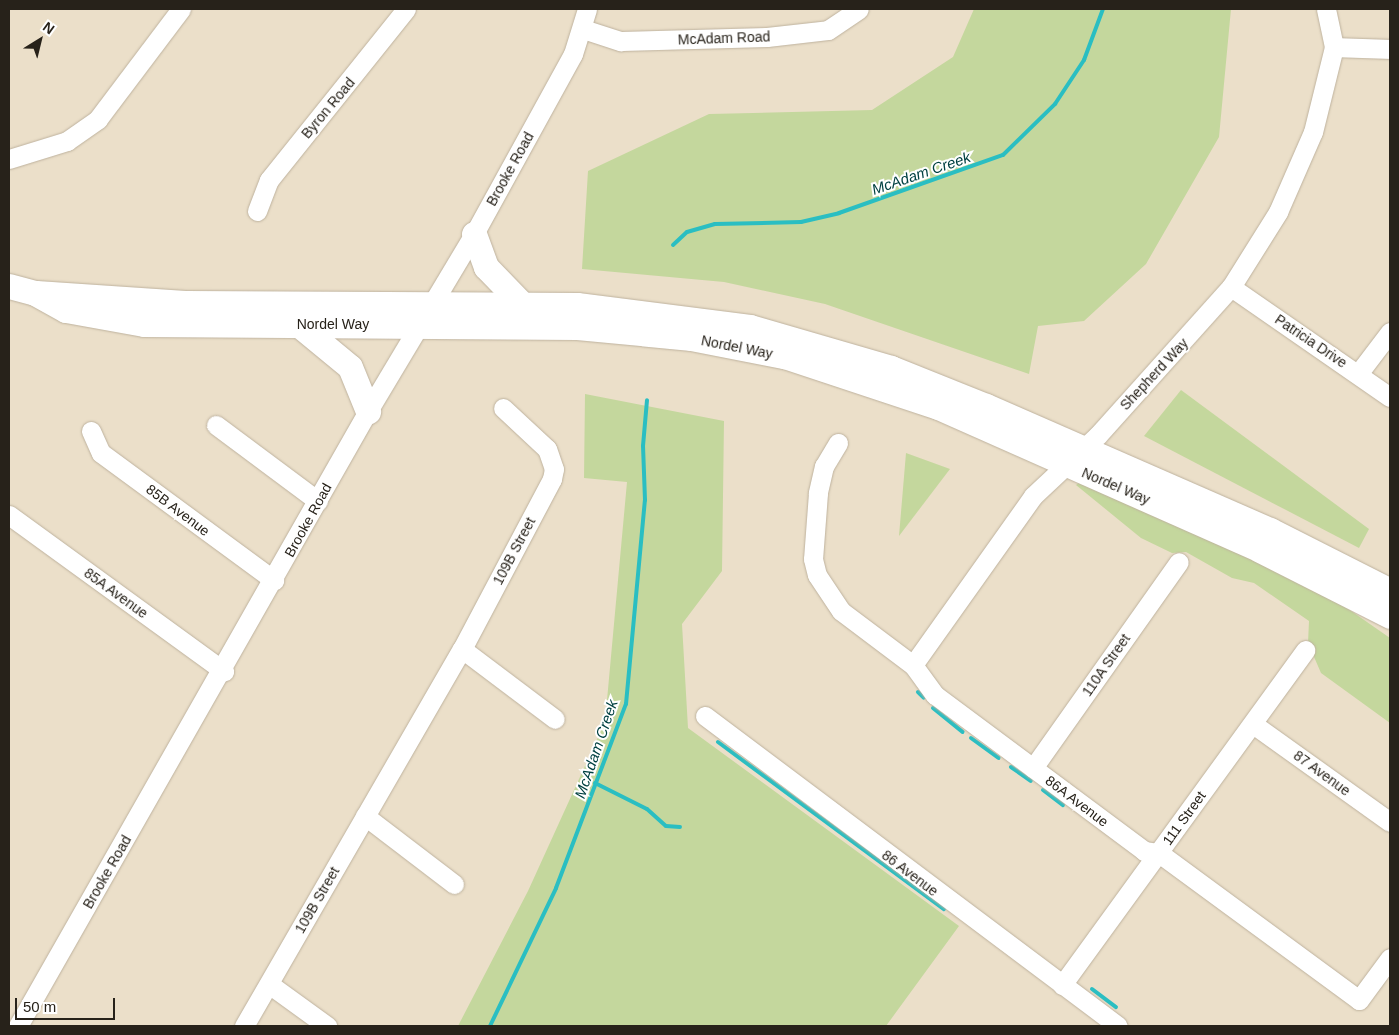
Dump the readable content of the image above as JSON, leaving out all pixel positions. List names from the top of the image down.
{
  "streets": {
    "main road": ["Nordel Way"],
    "street": [
      "McAdam Road",
      "Byron Road",
      "Brooke Road",
      "Patricia Drive",
      "Shepherd Way",
      "85B Avenue",
      "109B Street",
      "85A Avenue",
      "110A Street",
      "87 Avenue",
      "86A Avenue",
      "111 Street",
      "86 Avenue"
    ]
  },
  "crossings": [
    ["McAdam Road", "Brooke Road"],
    ["Brooke Road", "Nordel Way"],
    ["Brooke Road", "85B Avenue"],
    ["Brooke Road", "85A Avenue"],
    ["Nordel Way", "Shepherd Way"],
    ["Patricia Drive", "Shepherd Way"],
    ["Shepherd Way", "86A Avenue"],
    ["110A Street", "86A Avenue"],
    ["87 Avenue", "111 Street"],
    ["86A Avenue", "111 Street"],
    ["111 Street", "86 Avenue"]
  ],
  "water": ["McAdam Creek"],
  "scale_bar": "50 m",
  "north": "top right"
}
